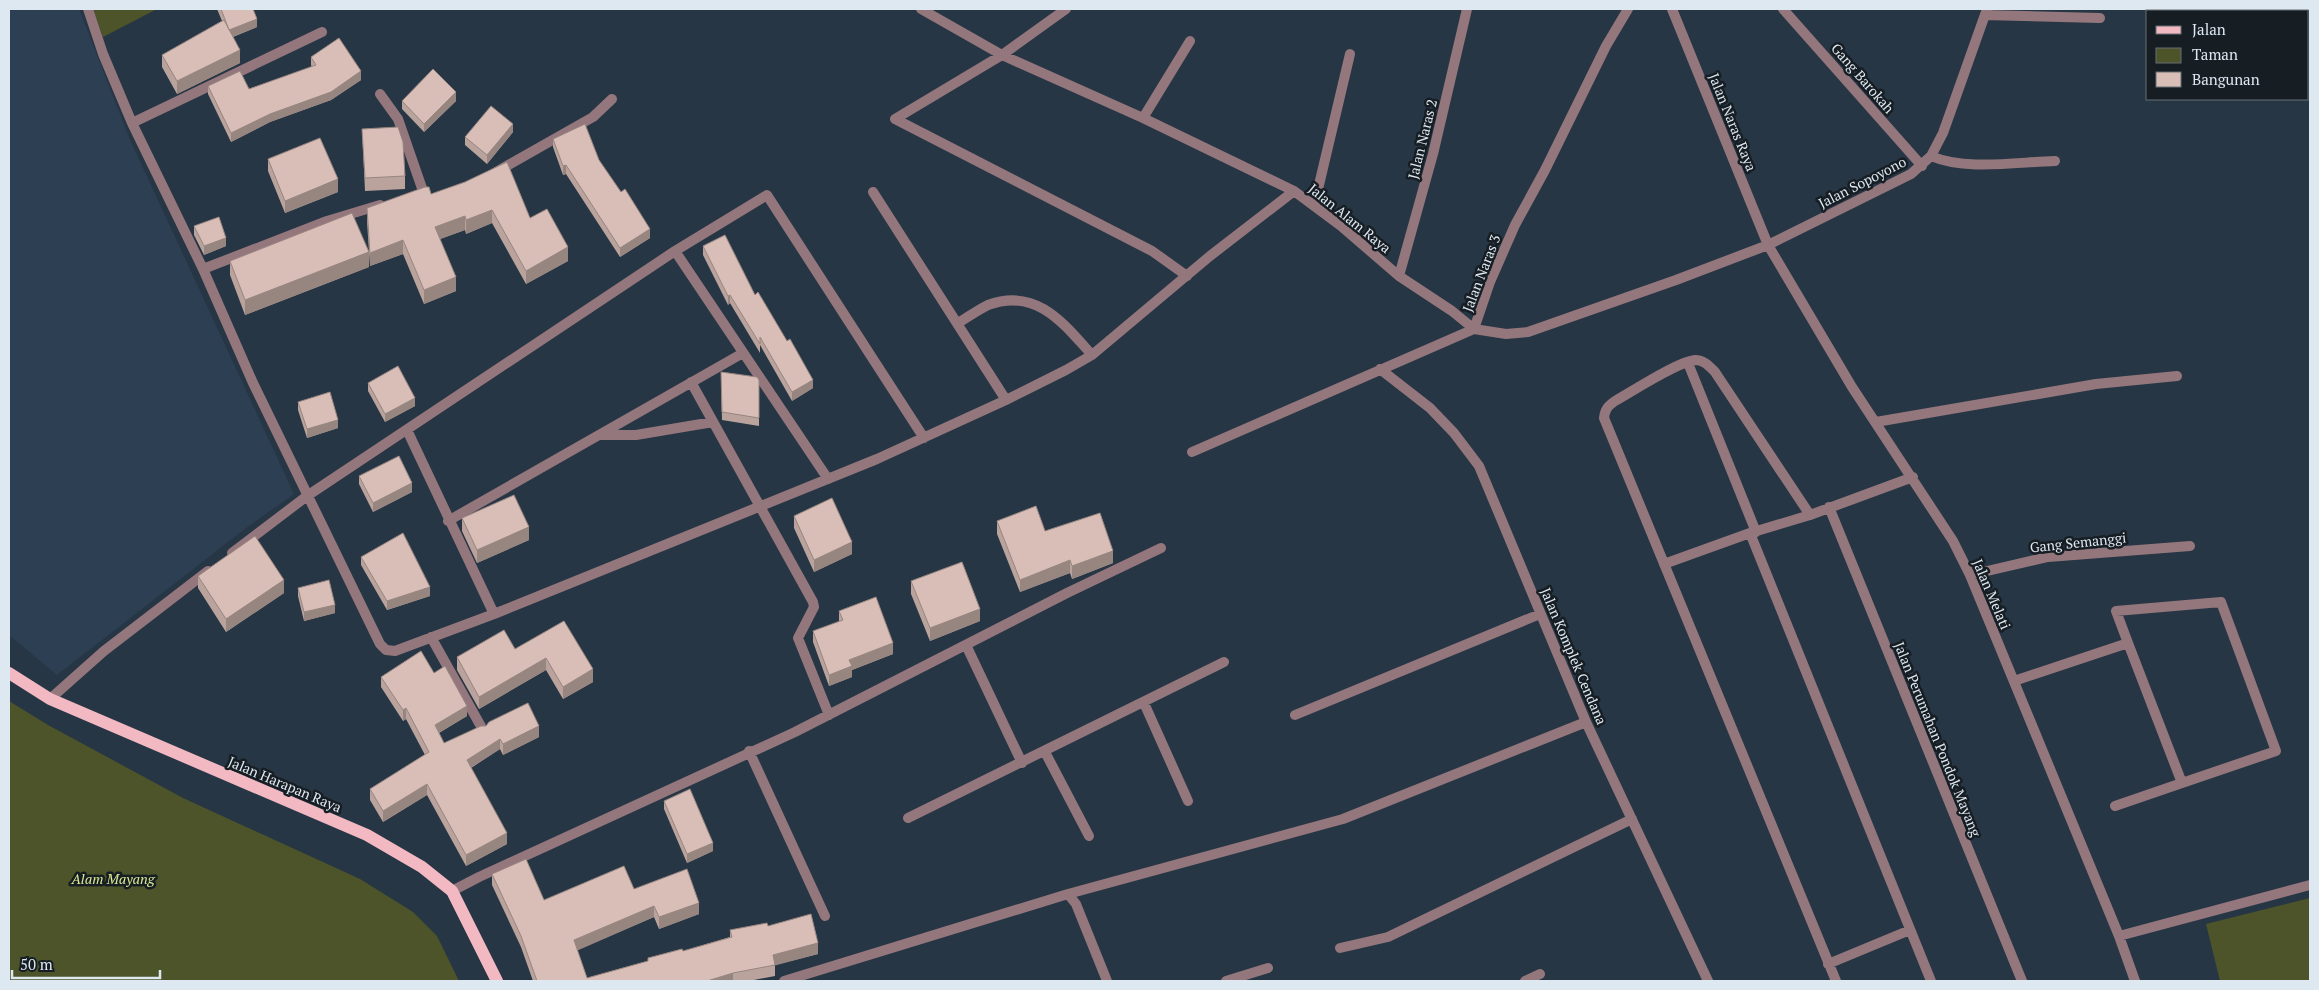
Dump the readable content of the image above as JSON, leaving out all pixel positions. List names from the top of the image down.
{
  "streets": {
    "main road": ["Jalan Harapan Raya"],
    "street": [
      "Gang Barokah",
      "Jalan Naras Raya",
      "Jalan Naras 2",
      "Jalan Sopoyono",
      "Jalan Alam Raya",
      "Jalan Naras 3",
      "Gang Semanggi",
      "Jalan Melati",
      "Jalan Komplek Cendana",
      "Jalan Perumahan Pondok Mayang"
    ]
  },
  "crossings": [
    ["Gang Barokah", "Jalan Sopoyono"],
    ["Jalan Naras Raya", "Jalan Sopoyono"],
    ["Jalan Naras Raya", "Jalan Melati"],
    ["Jalan Naras 2", "Jalan Alam Raya"],
    ["Jalan Sopoyono", "Jalan Melati"],
    ["Jalan Alam Raya", "Jalan Naras 3"],
    ["Jalan Naras 3", "Jalan Komplek Cendana"],
    ["Gang Semanggi", "Jalan Melati"]
  ],
  "parks": ["Alam Mayang"],
  "legend": ["Jalan", "Taman", "Bangunan"],
  "scale_bar": "50 m"
}
